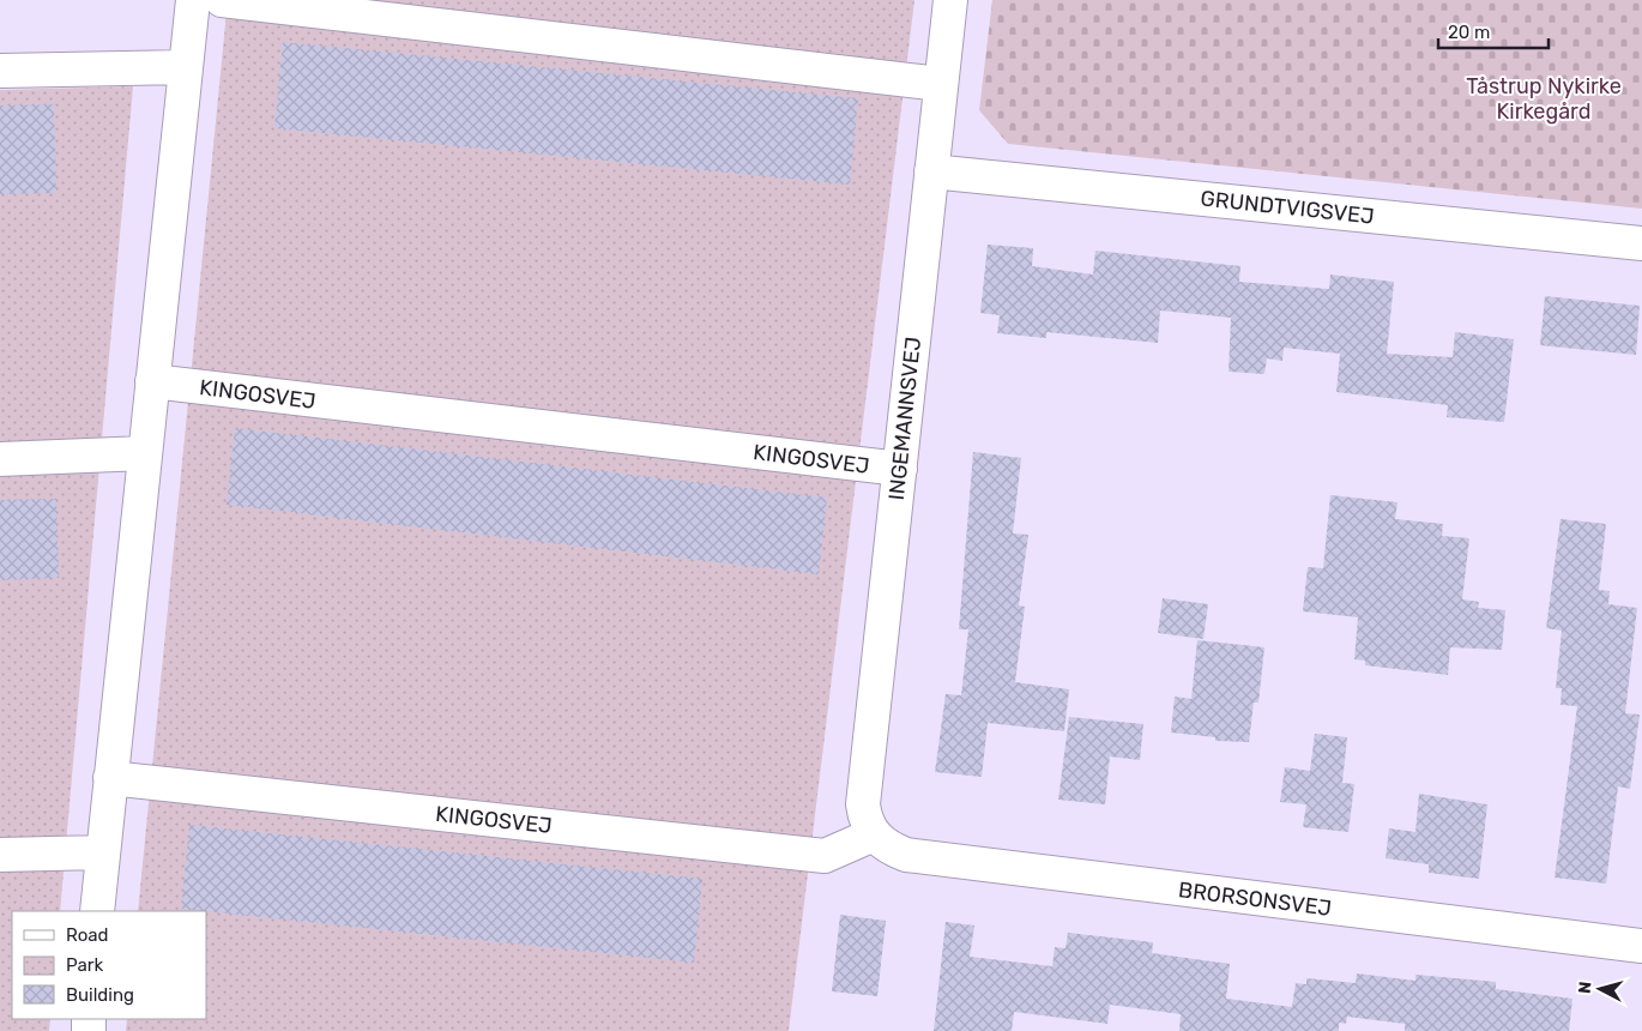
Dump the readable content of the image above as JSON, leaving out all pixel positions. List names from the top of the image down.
{
  "streets": {
    "street": [
      "GRUNDTVIGSVEJ",
      "KINGOSVEJ",
      "INGEMANNSVEJ",
      "BRORSONSVEJ"
    ]
  },
  "crossings": [
    ["GRUNDTVIGSVEJ", "INGEMANNSVEJ"],
    ["KINGOSVEJ", "INGEMANNSVEJ"],
    ["KINGOSVEJ", "BRORSONSVEJ"],
    ["INGEMANNSVEJ", "BRORSONSVEJ"]
  ],
  "parks": ["Tåstrup Nykirke Kirkegård"],
  "legend": ["Road", "Park", "Building"],
  "scale_bar": "20 m",
  "north": "left"
}
